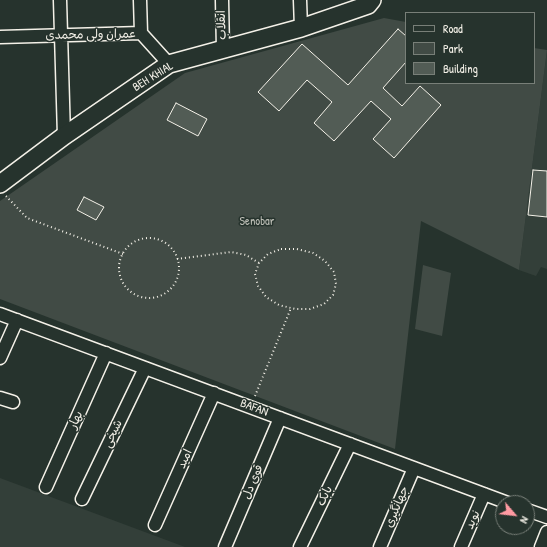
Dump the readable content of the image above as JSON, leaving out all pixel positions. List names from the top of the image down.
{
  "streets": {
    "street": [
      "انقلاب",
      "عمران ولی محمدی",
      "BEH KHIAL",
      "BAFAN",
      "بهار",
      "شیخی",
      "امید",
      "قوی دل",
      "بابک",
      "جهانگیری",
      "نوید"
    ]
  },
  "crossings": [
    ["انقلاب", "BEH KHIAL"],
    ["عمران ولی محمدی", "BEH KHIAL"],
    ["BAFAN", "بهار"],
    ["BAFAN", "شیخی"],
    ["BAFAN", "امید"],
    ["BAFAN", "قوی دل"],
    ["BAFAN", "بابک"],
    ["BAFAN", "جهانگیری"],
    ["BAFAN", "نوید"]
  ],
  "parks": ["Senobar"],
  "legend": ["Road", "Park", "Building"],
  "north": "bottom right"
}
